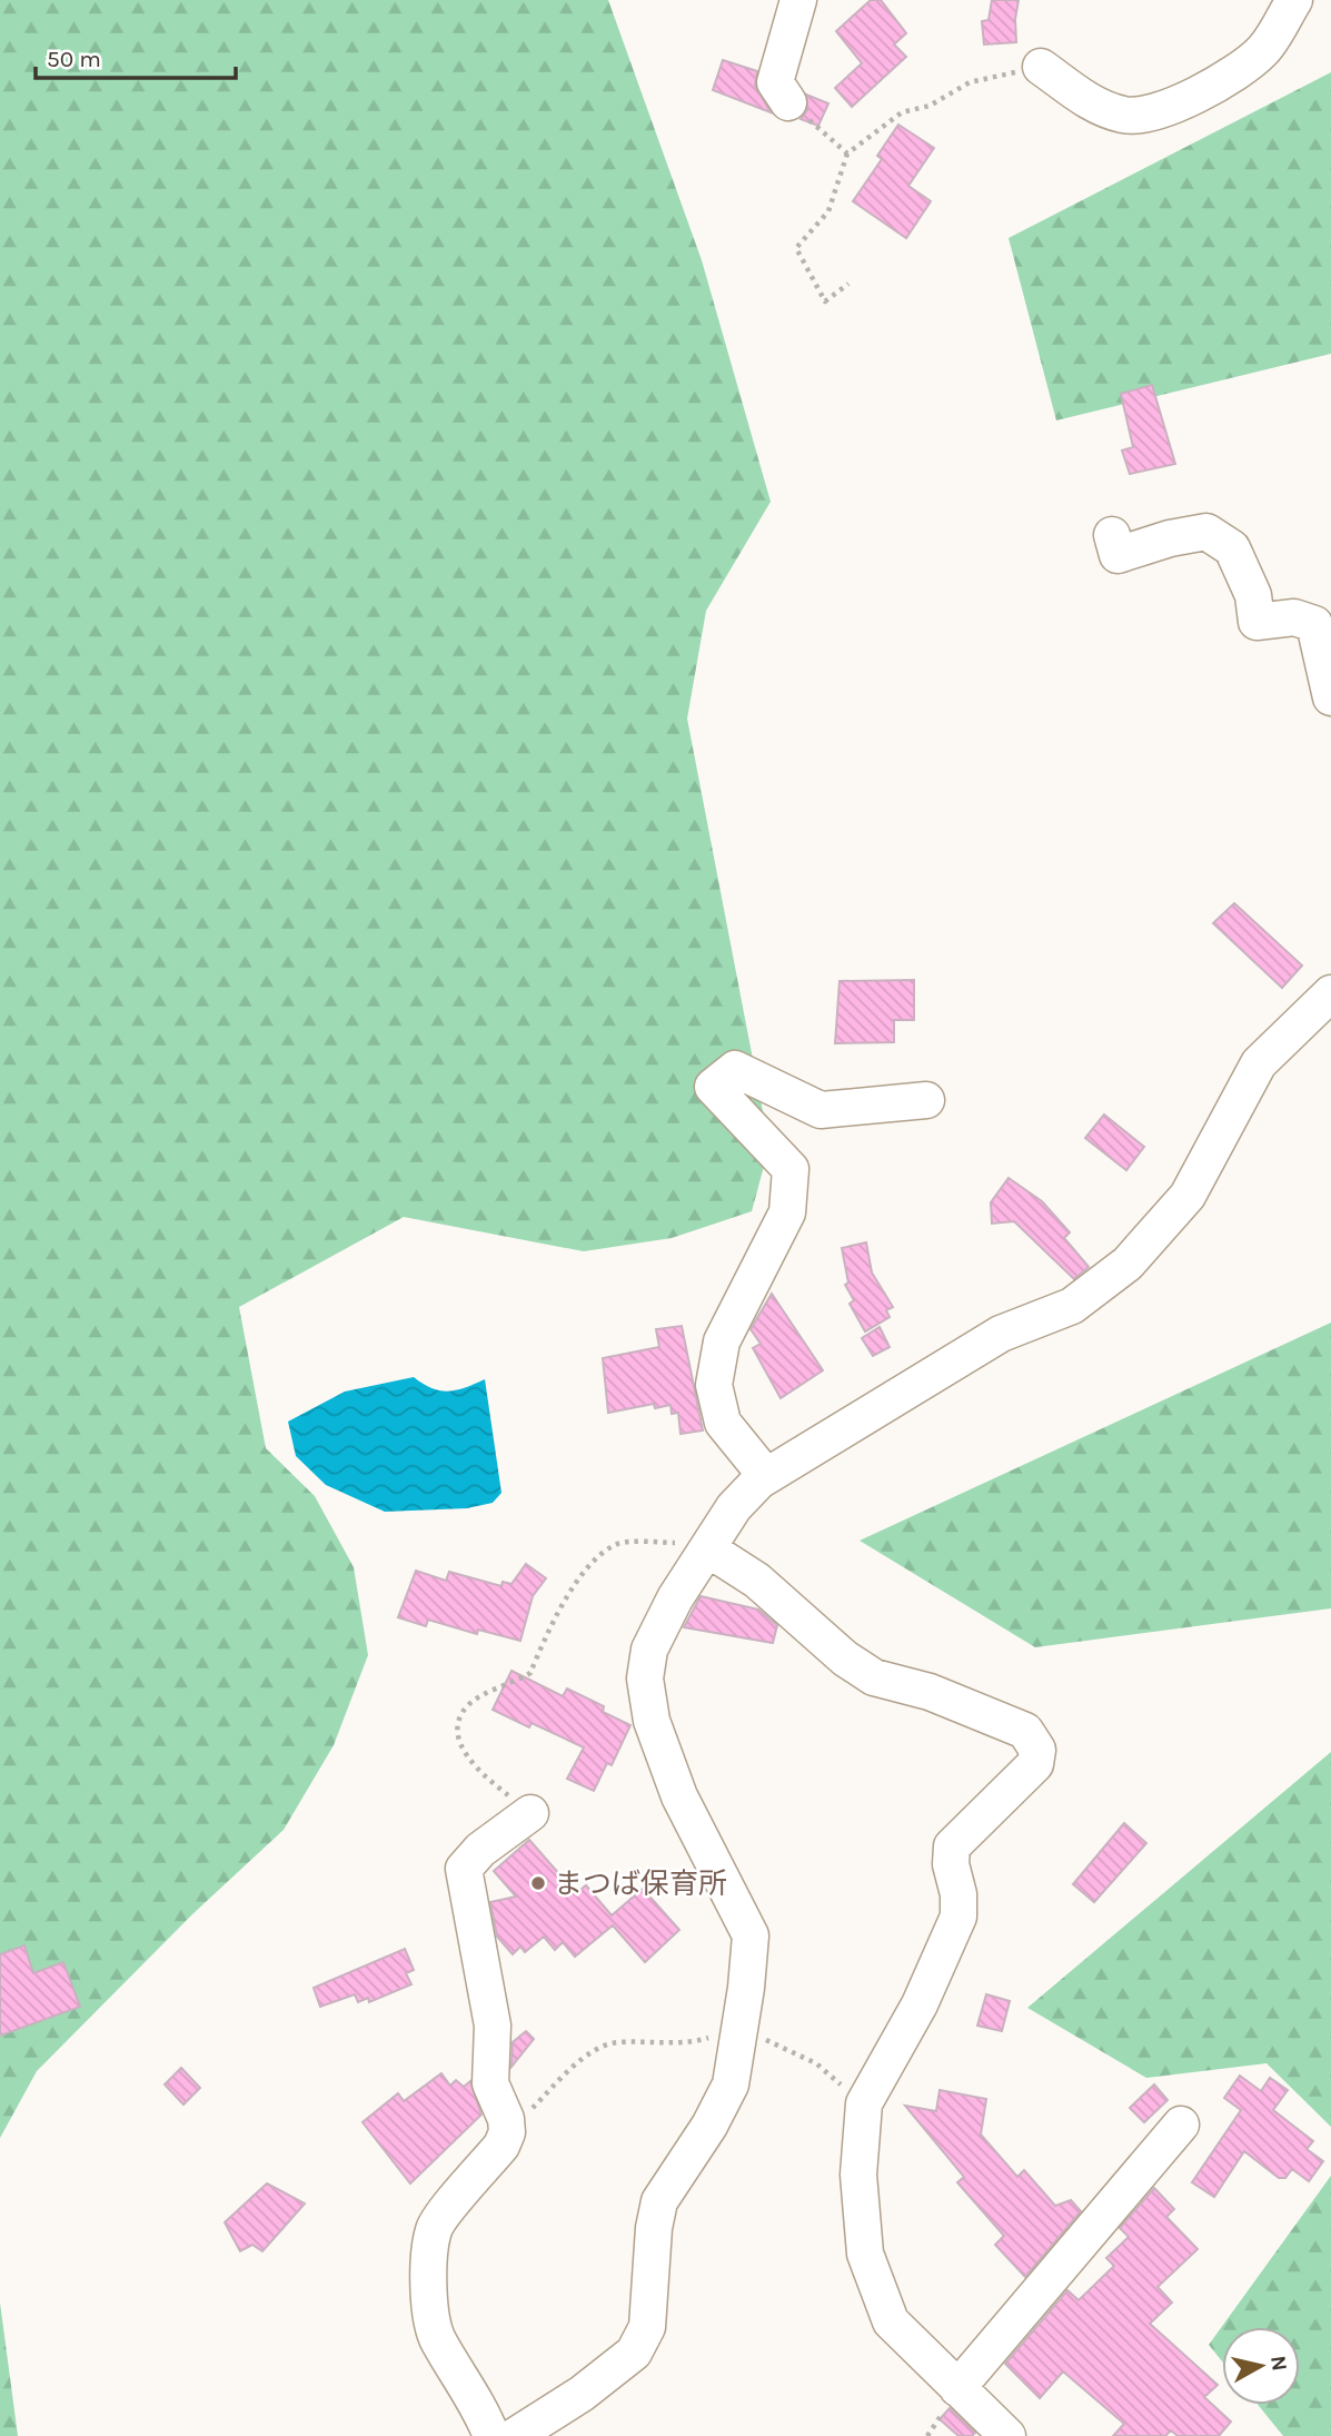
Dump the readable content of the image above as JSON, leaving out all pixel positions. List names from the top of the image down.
{
  "places": ["まつば保育所"],
  "scale_bar": "50 m",
  "north": "right"
}
